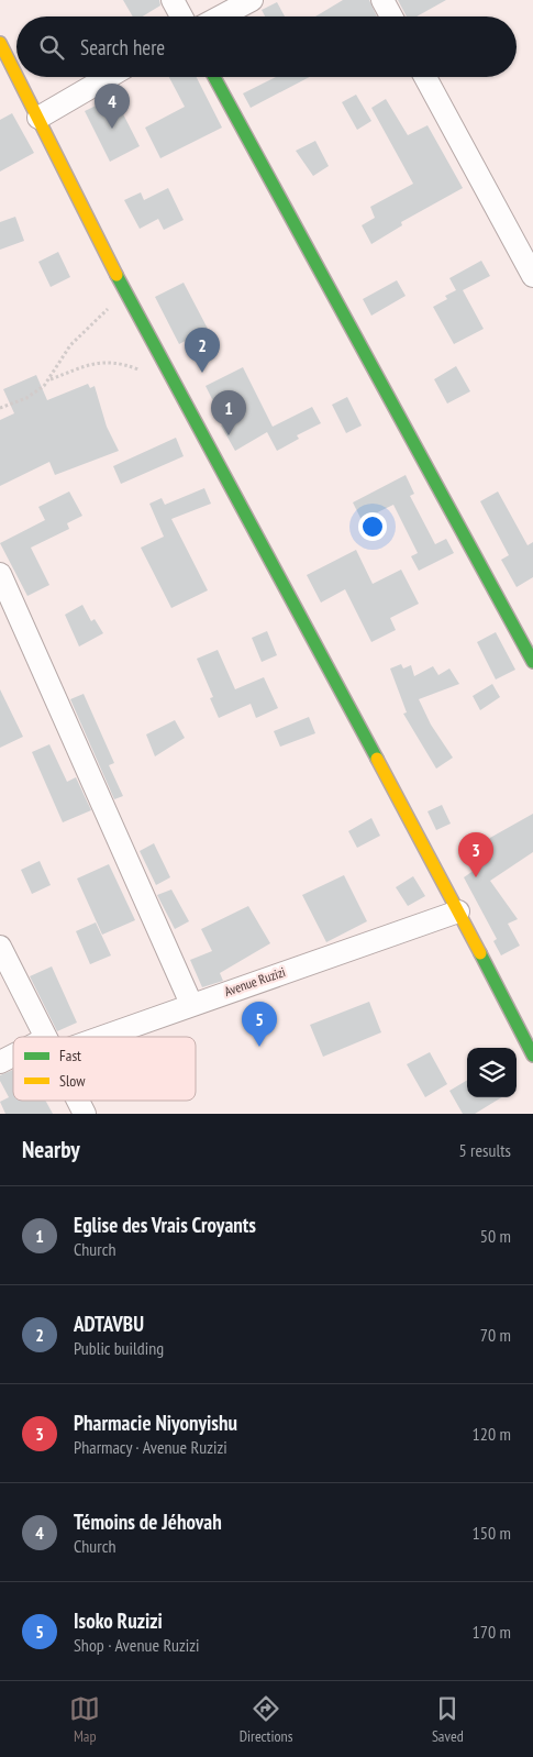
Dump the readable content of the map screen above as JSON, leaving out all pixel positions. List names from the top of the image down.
{
  "streets": {
    "street": ["Avenue Ruzizi"]
  },
  "legend": ["Fast", "Slow"],
  "page": {
    "search": "Search here",
    "pins": [
      "4",
      "2",
      "1",
      "3",
      "5"
    ],
    "heading": ["Nearby", "5 results"],
    "list": [
      {
        "mark": "1",
        "name": "Eglise des Vrais Croyants",
        "note": "Church",
        "value": "50 m"
      },
      {
        "mark": "2",
        "name": "ADTAVBU",
        "note": "Public building",
        "value": "70 m"
      },
      {
        "mark": "3",
        "name": "Pharmacie Niyonyishu",
        "note": "Pharmacy · Avenue Ruzizi",
        "value": "120 m"
      },
      {
        "mark": "4",
        "name": "Témoins de Jéhovah",
        "note": "Church",
        "value": "150 m"
      },
      {
        "mark": "5",
        "name": "Isoko Ruzizi",
        "note": "Shop · Avenue Ruzizi",
        "value": "170 m"
      }
    ],
    "nav": ["Map", "Directions", "Saved"]
  }
}
